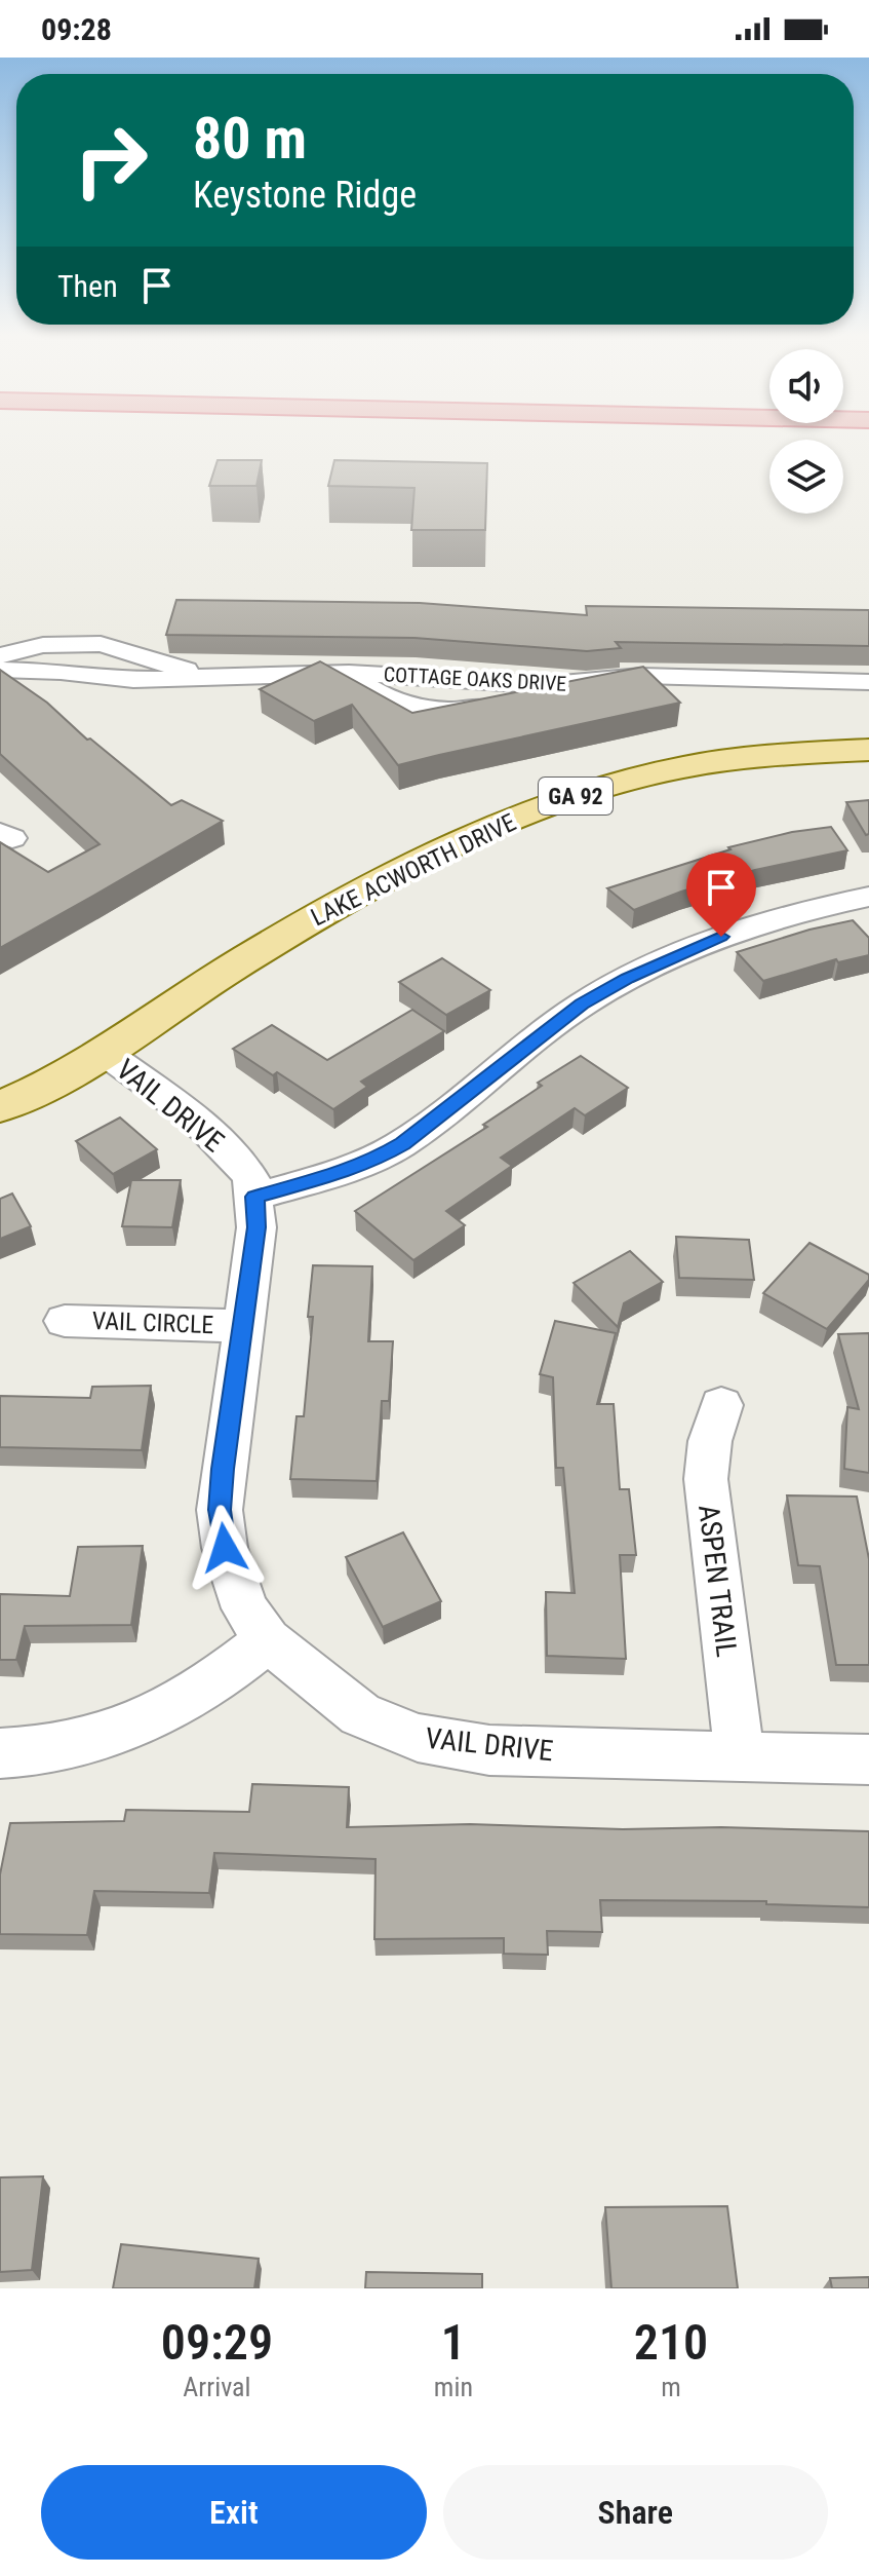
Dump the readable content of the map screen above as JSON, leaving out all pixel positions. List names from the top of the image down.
{
  "streets": {
    "main road": ["GA 92", "LAKE ACWORTH DRIVE"],
    "street": [
      "COTTAGE OAKS DRIVE",
      "VAIL DRIVE",
      "VAIL CIRCLE",
      "ASPEN TRAIL"
    ]
  },
  "crossings": [
    ["LAKE ACWORTH DRIVE", "VAIL DRIVE"],
    ["VAIL DRIVE", "VAIL CIRCLE"],
    ["VAIL DRIVE", "ASPEN TRAIL"]
  ],
  "page": {
    "status": "09:28",
    "turn": ["80 m", "Keystone Ridge"],
    "then": "Then",
    "eta": [
      "09:29",
      "Arrival",
      "1",
      "min",
      "210",
      "m"
    ],
    "buttons": ["Exit", "Share"]
  }
}
